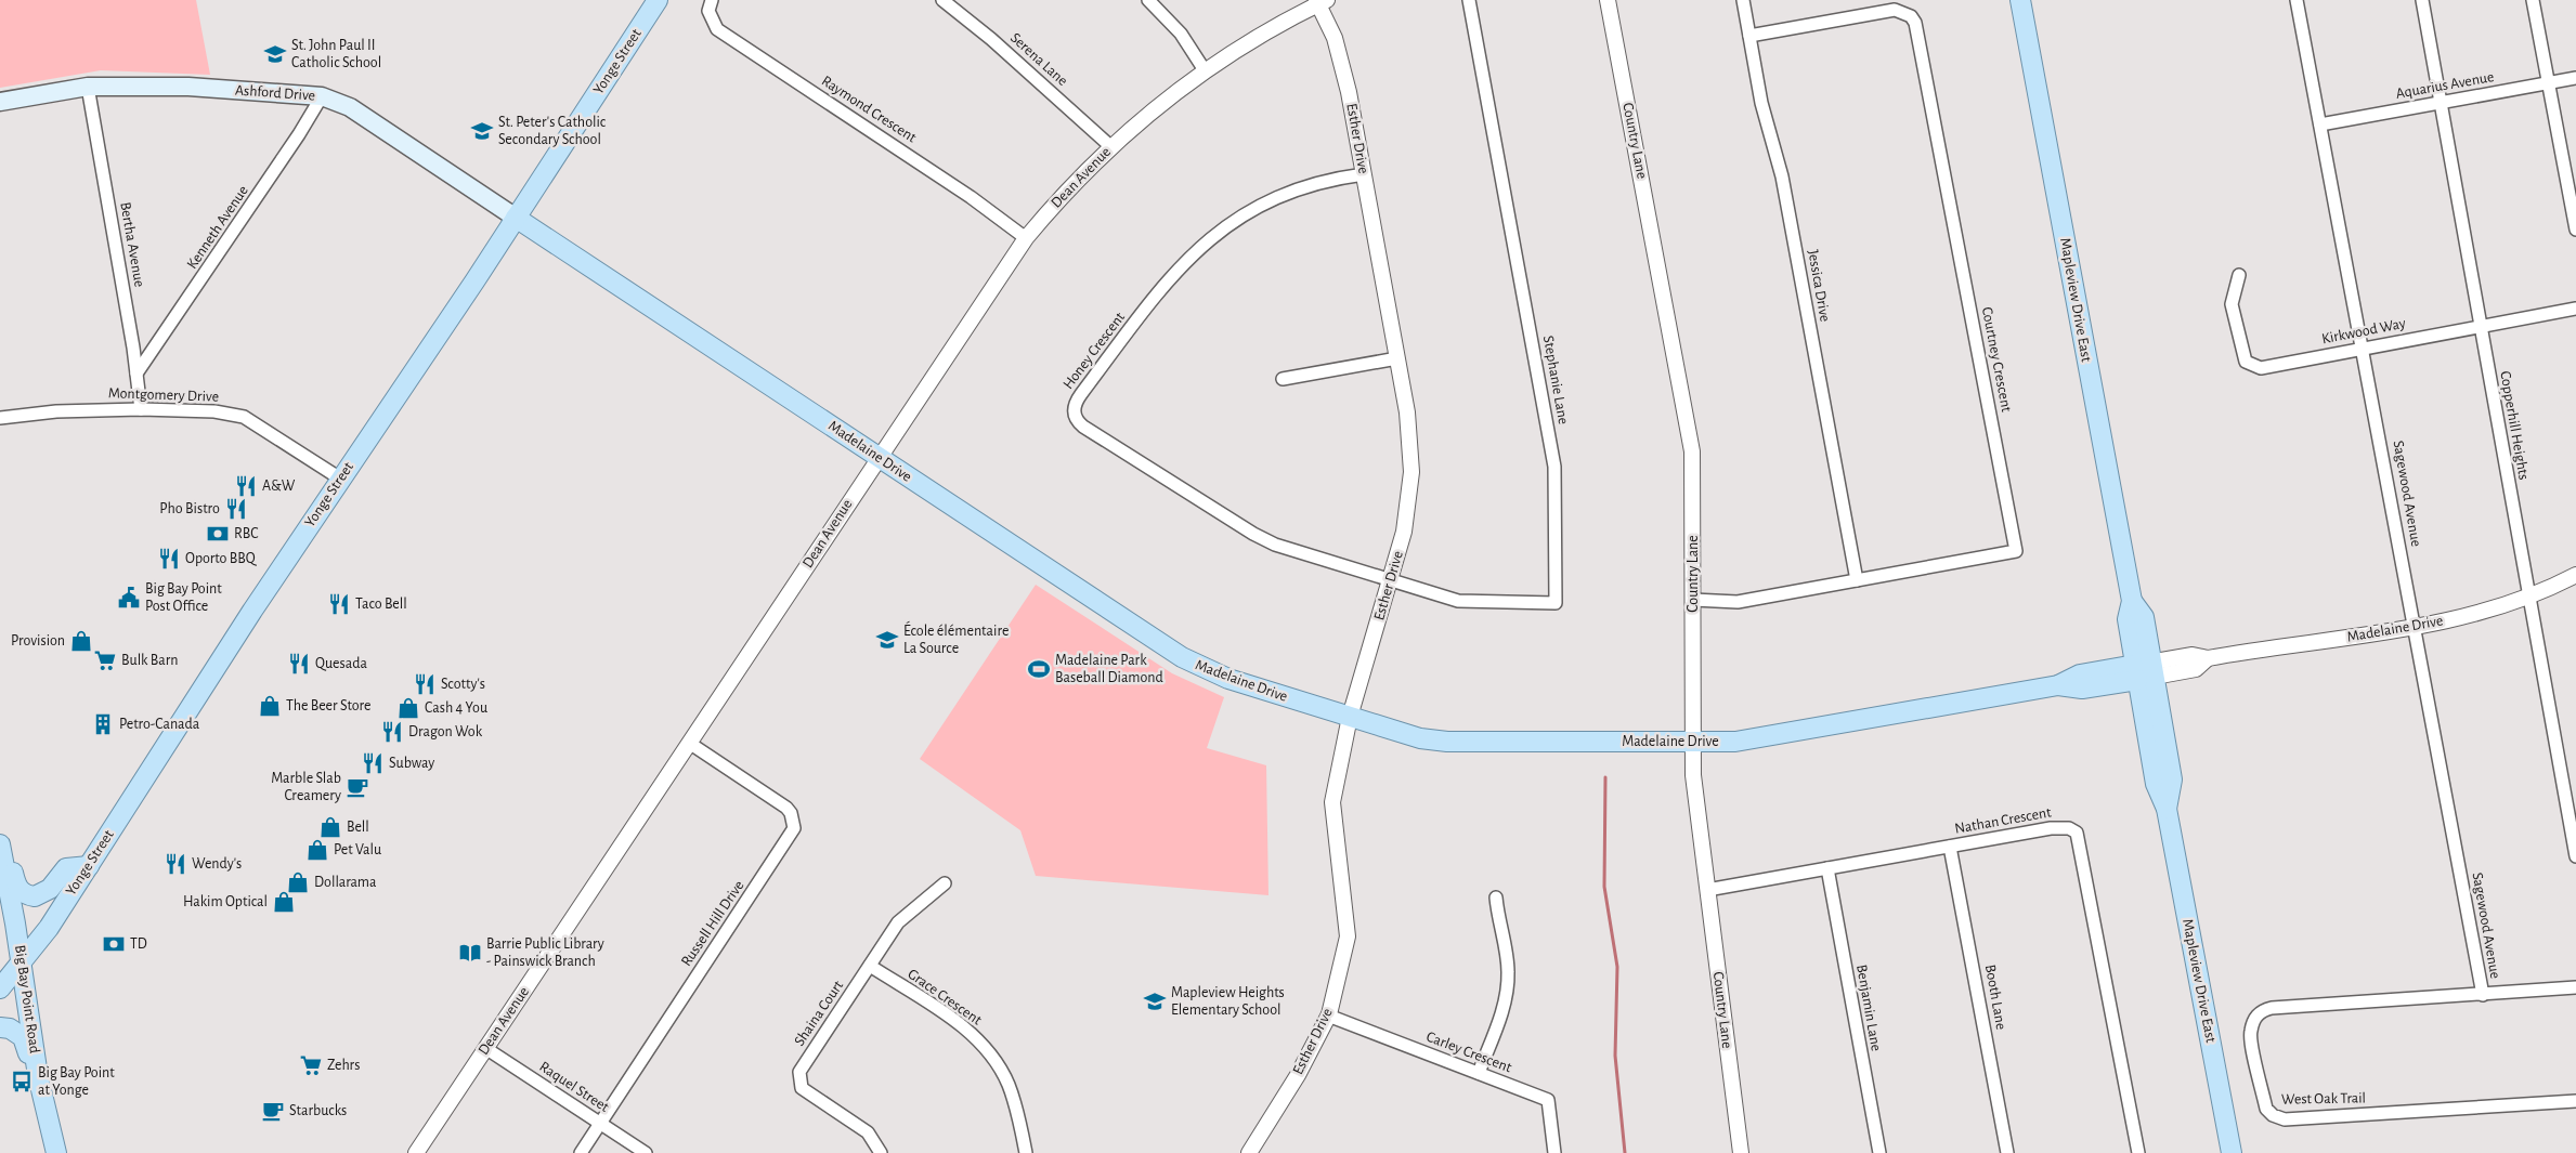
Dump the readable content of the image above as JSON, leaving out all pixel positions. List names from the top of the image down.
{
  "streets": {
    "main road": [
      "Yonge Street",
      "Ashford Drive",
      "Mapleview Drive East",
      "Madelaine Drive",
      "Big Bay Point Road"
    ],
    "street": [
      "Serena Lane",
      "Aquarius Avenue",
      "Raymond Crescent",
      "Esther Drive",
      "Country Lane",
      "Dean Avenue",
      "Kenneth Avenue",
      "Bertha Avenue",
      "Jessica Drive",
      "Kirkwood Way",
      "Honey Crescent",
      "Courtney Crescent",
      "Stephanie Lane",
      "Montgomery Drive",
      "Copperhill Heights",
      "Sagewood Avenue",
      "Nathan Crescent",
      "Russell Hill Drive",
      "Grace Crescent",
      "Booth Lane",
      "Benjamin Lane",
      "Shaina Court",
      "Carley Crescent",
      "Raquel Street",
      "West Oak Trail"
    ]
  },
  "crossings": [
    ["Serena Lane", "Dean Avenue"],
    ["Yonge Street", "Ashford Drive"],
    ["Yonge Street", "Montgomery Drive"],
    ["Yonge Street", "Madelaine Drive"],
    ["Yonge Street", "Big Bay Point Road"],
    ["Aquarius Avenue", "Copperhill Heights"],
    ["Aquarius Avenue", "Sagewood Avenue"],
    ["Ashford Drive", "Kenneth Avenue"],
    ["Ashford Drive", "Bertha Avenue"],
    ["Ashford Drive", "Madelaine Drive"],
    ["Raymond Crescent", "Dean Avenue"],
    ["Esther Drive", "Dean Avenue"],
    ["Esther Drive", "Honey Crescent"],
    ["Esther Drive", "Stephanie Lane"],
    ["Esther Drive", "Madelaine Drive"],
    ["Esther Drive", "Carley Crescent"],
    ["Country Lane", "Courtney Crescent"],
    ["Country Lane", "Madelaine Drive"],
    ["Country Lane", "Nathan Crescent"],
    ["Dean Avenue", "Madelaine Drive"],
    ["Dean Avenue", "Russell Hill Drive"],
    ["Dean Avenue", "Raquel Street"],
    ["Kenneth Avenue", "Bertha Avenue"],
    ["Bertha Avenue", "Montgomery Drive"],
    ["Jessica Drive", "Courtney Crescent"],
    ["Mapleview Drive East", "Madelaine Drive"],
    ["Kirkwood Way", "Copperhill Heights"],
    ["Kirkwood Way", "Sagewood Avenue"],
    ["Honey Crescent", "Stephanie Lane"],
    ["Copperhill Heights", "Madelaine Drive"],
    ["Madelaine Drive", "Sagewood Avenue"],
    ["Sagewood Avenue", "West Oak Trail"],
    ["Nathan Crescent", "Booth Lane"],
    ["Nathan Crescent", "Benjamin Lane"],
    ["Russell Hill Drive", "Raquel Street"],
    ["Grace Crescent", "Shaina Court"]
  ],
  "places": {
    "school or university": [
      "St. John Paul II Catholic School",
      "St. Peter's Catholic Secondary School",
      "École élémentaire La Source",
      "Mapleview Heights Elementary School"
    ],
    "restaurant": [
      "A&W",
      "Pho Bistro",
      "Oporto BBQ",
      "Taco Bell",
      "Quesada",
      "Scotty's",
      "Dragon Wok",
      "Subway",
      "Wendy's"
    ],
    "bank": ["RBC", "TD"],
    "public building": ["Big Bay Point Post Office"],
    "shop": [
      "Provision",
      "The Beer Store",
      "Cash 4 You",
      "Bell",
      "Pet Valu",
      "Dollarama",
      "Hakim Optical"
    ],
    "supermarket": ["Bulk Barn", "Zehrs"],
    "sports": ["Madelaine Park Baseball Diamond"],
    "building": ["Petro-Canada"],
    "cafe": ["Marble Slab Creamery", "Starbucks"],
    "library": ["Barrie Public Library - Painswick Branch"],
    "bus stop": ["Big Bay Point at Yonge"]
  }
}
